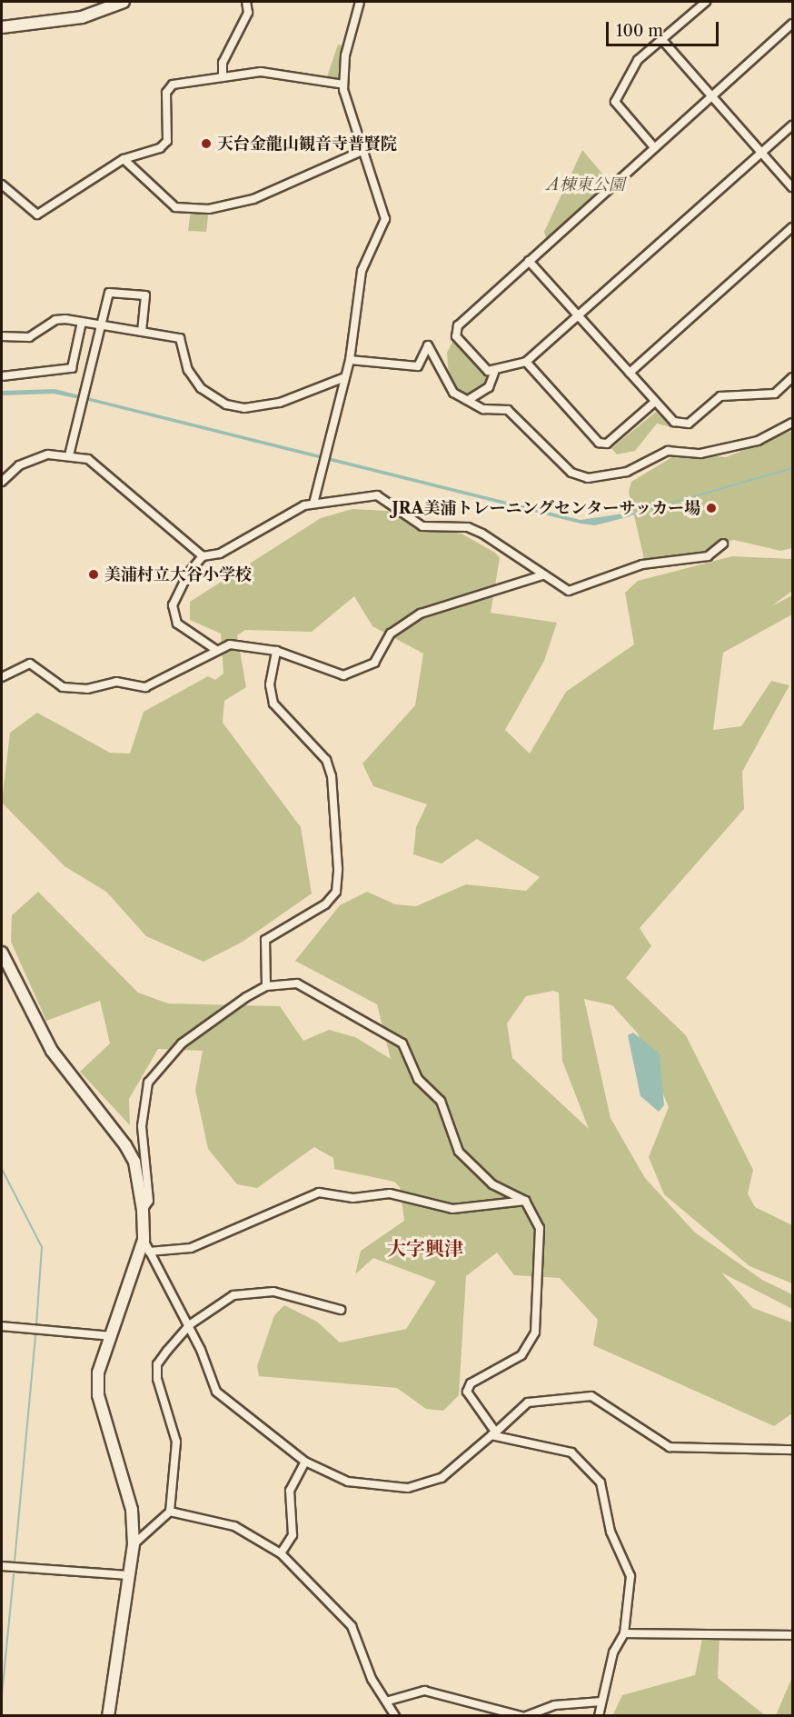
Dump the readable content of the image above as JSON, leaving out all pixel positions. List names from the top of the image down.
{
  "districts": ["大字興津"],
  "parks": ["A棟東公園"],
  "places": ["天台金龍山観音寺普賢院", "JRA美浦トレーニングセンターサッカー場", "美浦村立大谷小学校"],
  "scale_bar": "100 m"
}
